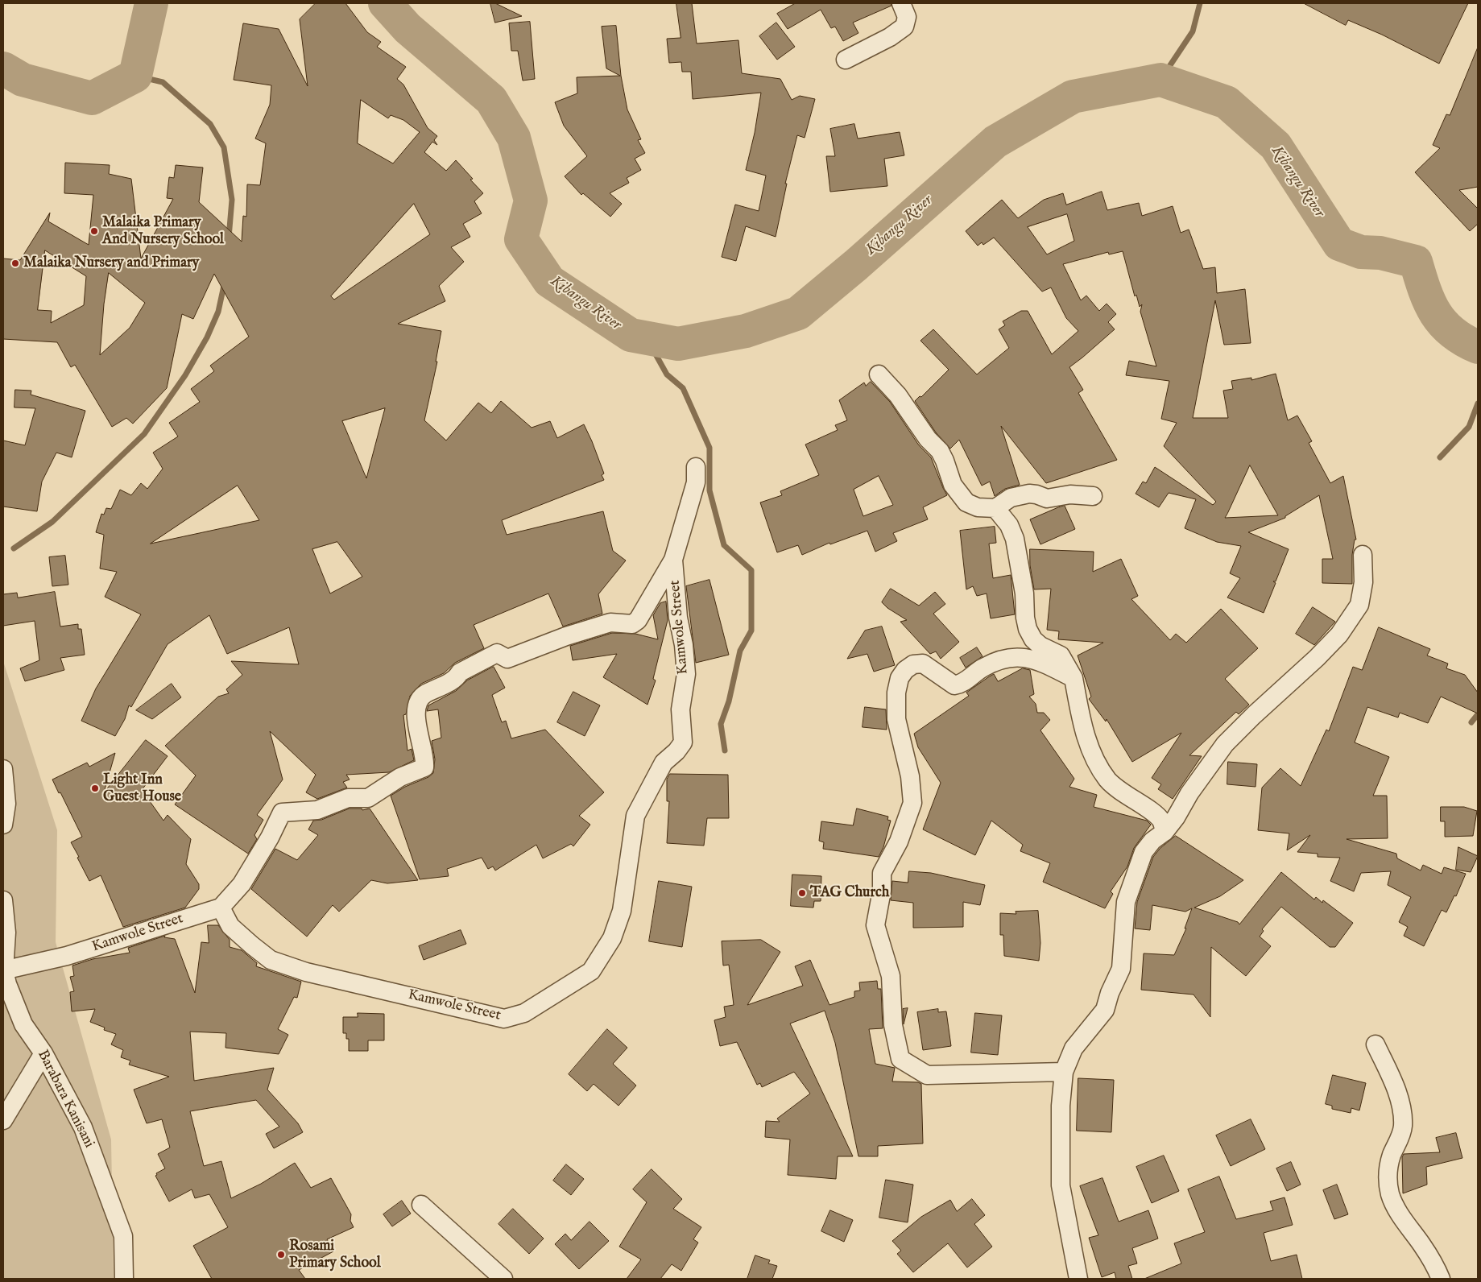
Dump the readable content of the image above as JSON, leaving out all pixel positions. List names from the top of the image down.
{
  "streets": {
    "street": ["Kamwole Street", "Barabara Kanisani"]
  },
  "crossings": [
    ["Kamwole Street", "Barabara Kanisani"]
  ],
  "water": ["Kibangu River"],
  "places": [
    "Malaika Primary And Nursery School",
    "Malaika Nursery and Primary",
    "Light Inn Guest House",
    "TAG Church",
    "Rosami Primary School"
  ]
}
